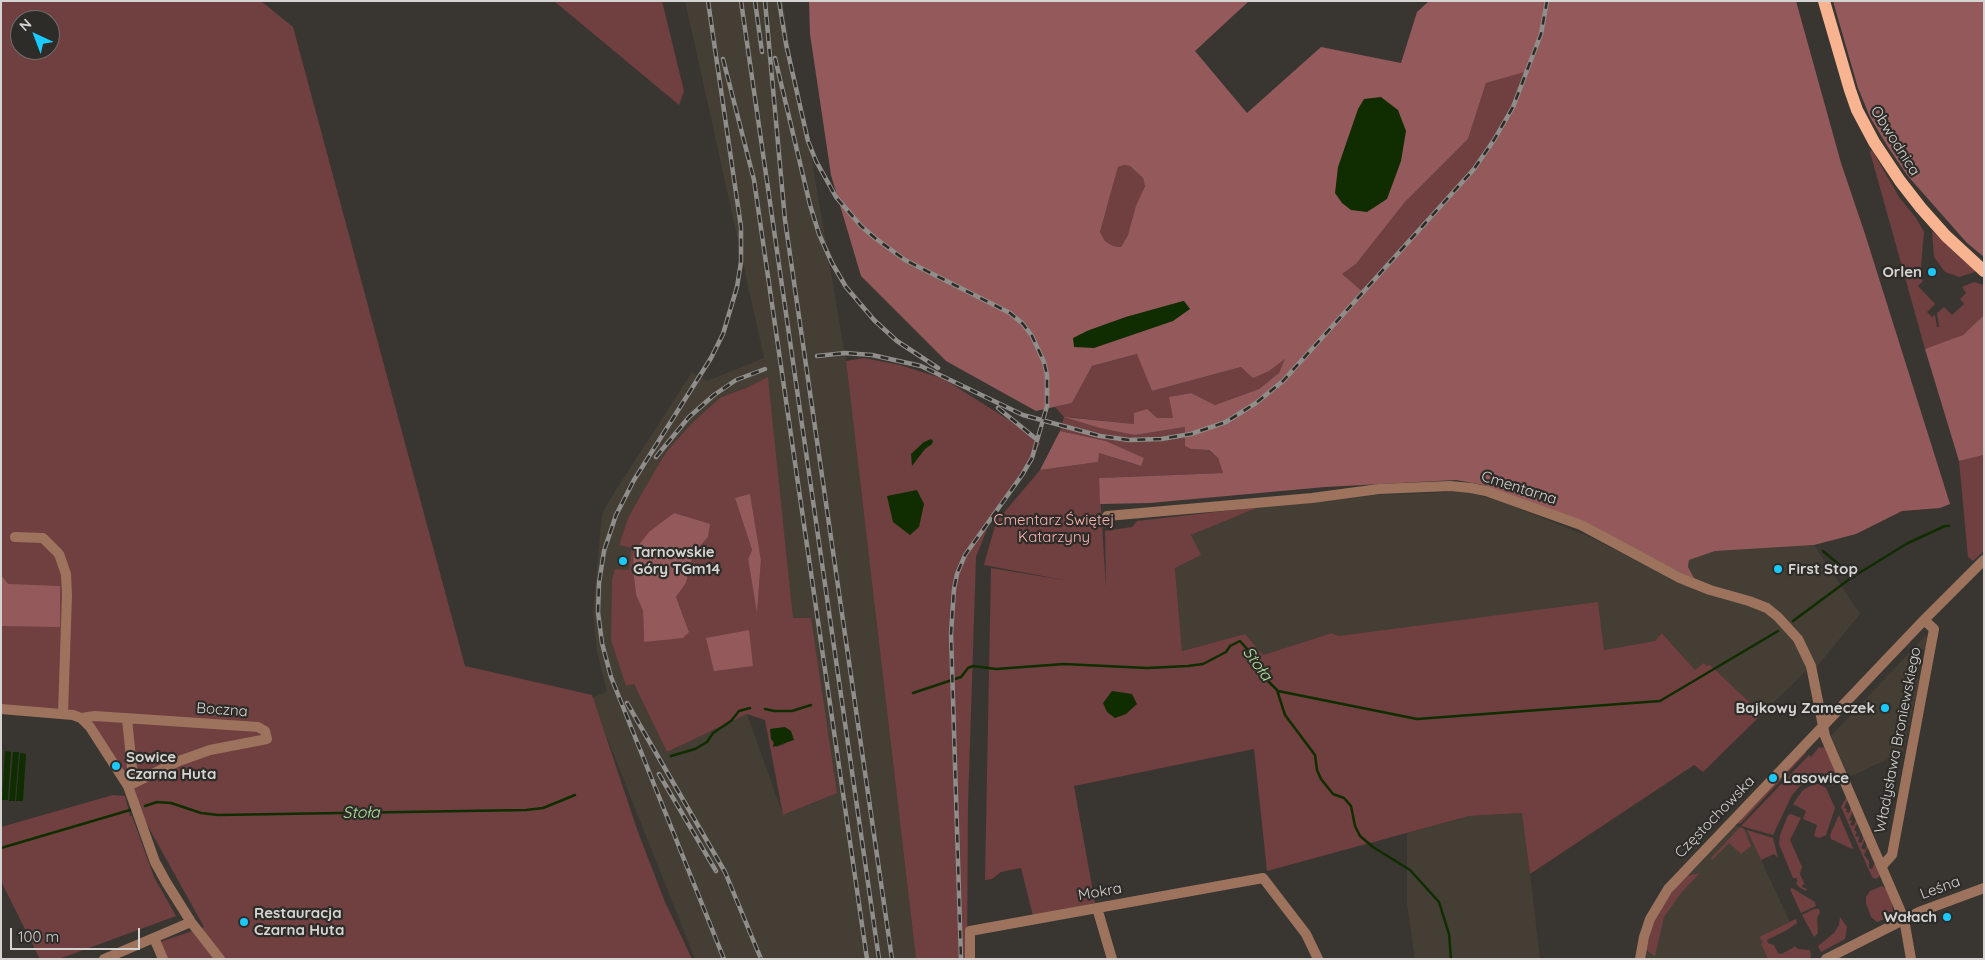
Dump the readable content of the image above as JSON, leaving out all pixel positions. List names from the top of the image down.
{
  "streets": {
    "main road": ["Obwodnica"],
    "street": [
      "Cmentarna",
      "Boczna",
      "Władysława Broniewskiego",
      "Częstochowska",
      "Leśna",
      "Mokra"
    ]
  },
  "crossings": [
    ["Cmentarna", "Władysława Broniewskiego"],
    ["Cmentarna", "Częstochowska"],
    ["Władysława Broniewskiego", "Częstochowska"],
    ["Władysława Broniewskiego", "Leśna"]
  ],
  "water": ["Stoła"],
  "parks": ["Cmentarz Świętej Katarzyny"],
  "places": [
    "Orlen",
    "Tarnowskie Góry TGm14",
    "First Stop",
    "Bajkowy Zameczek",
    "Sowice Czarna Huta",
    "Lasowice",
    "Wałach",
    "Restauracja Czarna Huta"
  ],
  "scale_bar": "100 m",
  "north": "top left"
}
